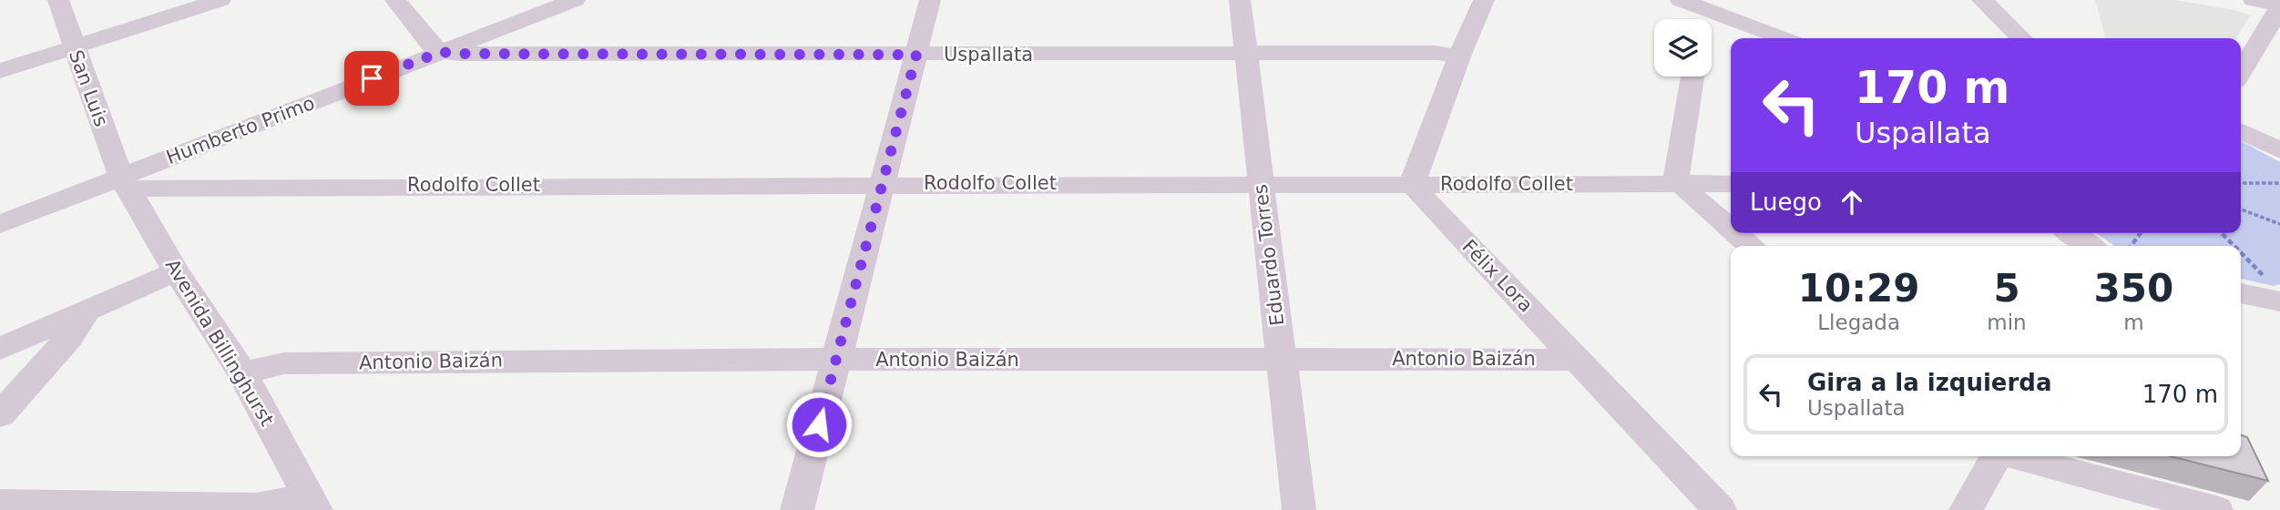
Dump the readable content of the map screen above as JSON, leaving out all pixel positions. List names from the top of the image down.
{
  "streets": {
    "street": [
      "Uspallata",
      "San Luis",
      "Humberto Primo",
      "Rodolfo Collet",
      "Eduardo Torres",
      "Félix Lora",
      "Avenida Billinghurst",
      "Antonio Baizán"
    ]
  },
  "crossings": [
    ["Uspallata", "Humberto Primo"],
    ["Uspallata", "Eduardo Torres"],
    ["San Luis", "Humberto Primo"],
    ["San Luis", "Rodolfo Collet"],
    ["San Luis", "Avenida Billinghurst"],
    ["Humberto Primo", "Rodolfo Collet"],
    ["Humberto Primo", "Avenida Billinghurst"],
    ["Rodolfo Collet", "Eduardo Torres"],
    ["Rodolfo Collet", "Félix Lora"],
    ["Rodolfo Collet", "Avenida Billinghurst"],
    ["Eduardo Torres", "Antonio Baizán"],
    ["Félix Lora", "Antonio Baizán"],
    ["Avenida Billinghurst", "Antonio Baizán"]
  ],
  "page": {
    "turn": ["170 m", "Uspallata"],
    "then": "Luego",
    "eta": [
      "10:29",
      "Llegada",
      "5",
      "min",
      "350",
      "m"
    ],
    "list": [
      {
        "name": "Gira a la izquierda",
        "note": "Uspallata",
        "value": "170 m"
      }
    ]
  }
}
